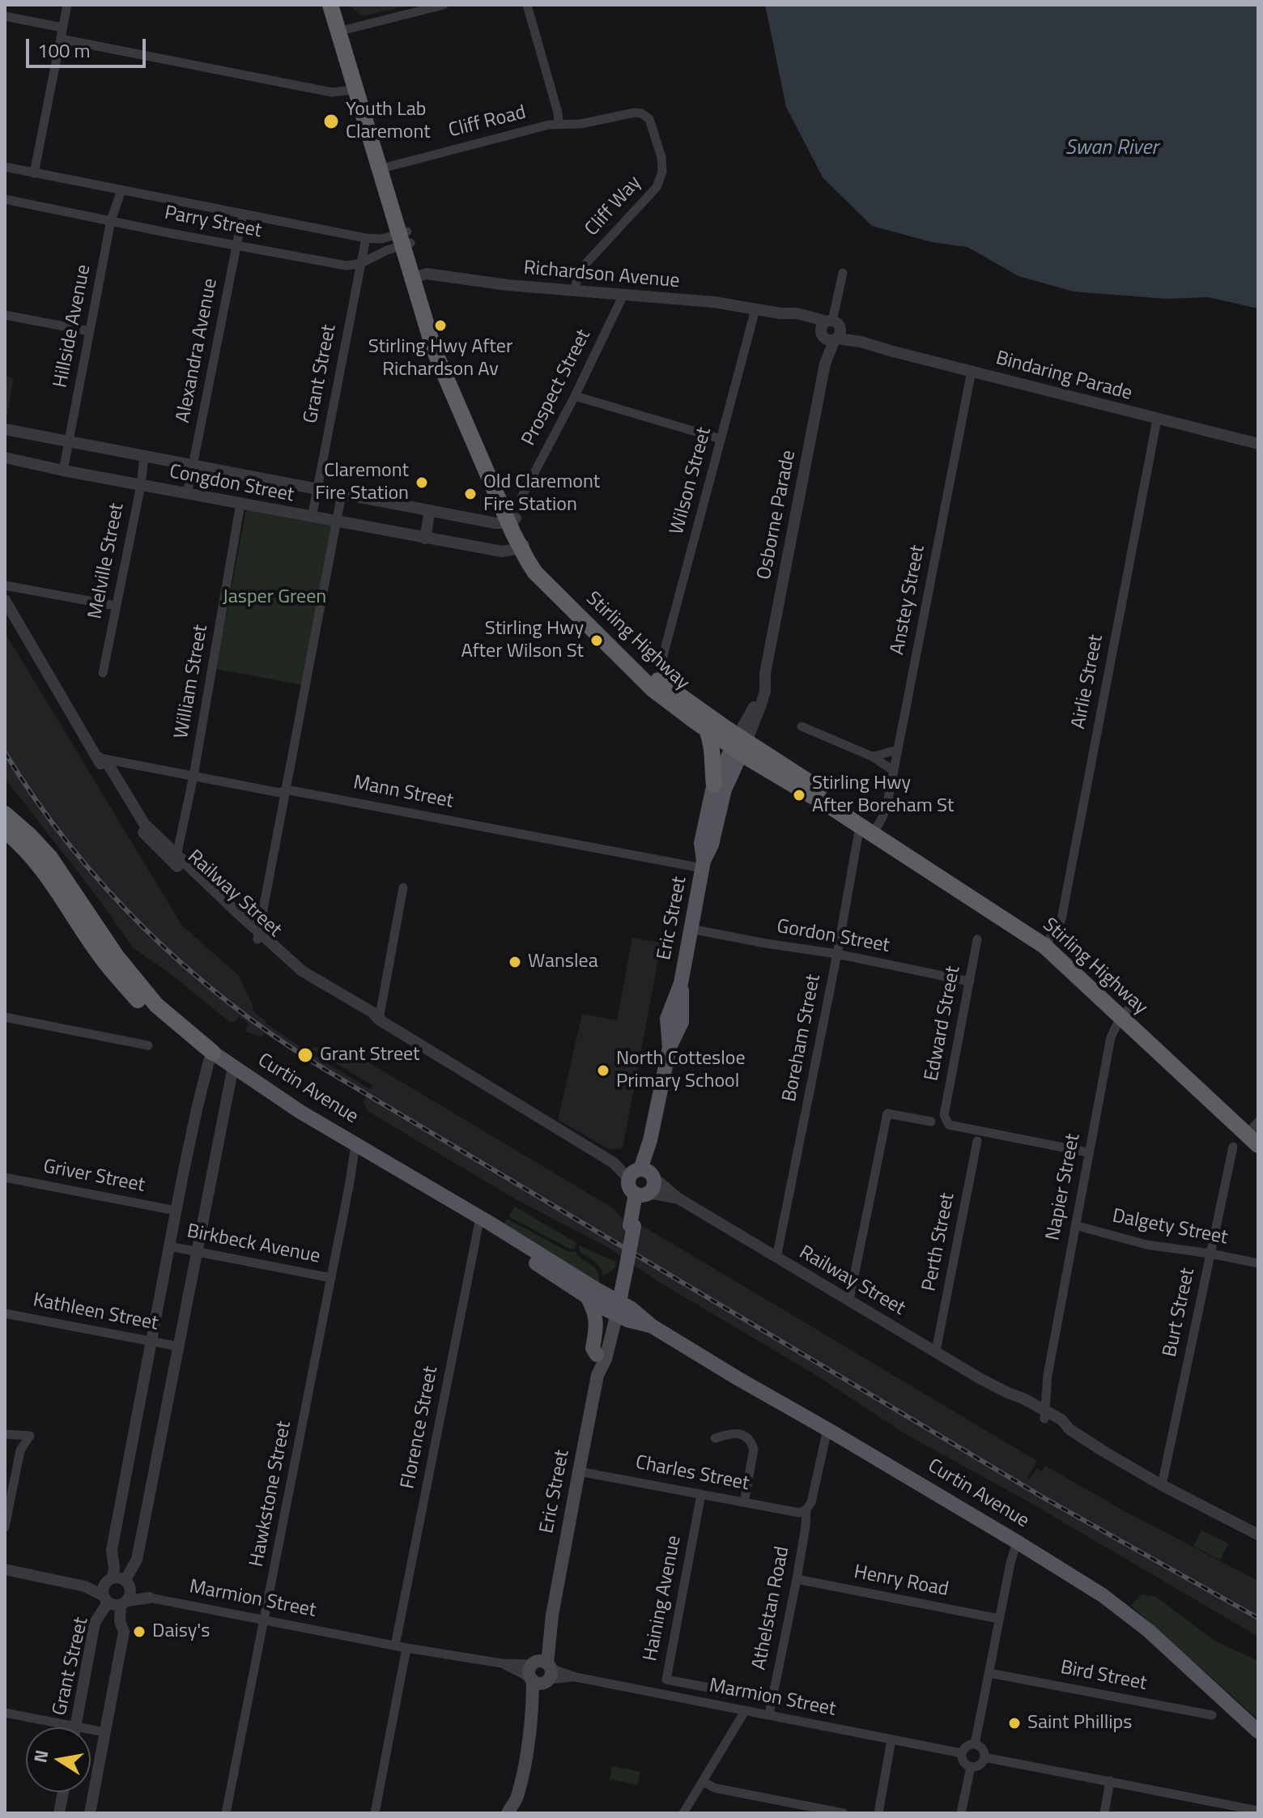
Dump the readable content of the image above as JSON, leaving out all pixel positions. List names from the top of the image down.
{
  "streets": {
    "highway": ["Stirling Highway", "Curtin Avenue"],
    "main road": ["Eric Street"],
    "street": [
      "Cliff Road",
      "Cliff Way",
      "Parry Street",
      "Richardson Avenue",
      "Hillside Avenue",
      "Alexandra Avenue",
      "Grant Street",
      "Bindaring Parade",
      "Prospect Street",
      "Wilson Street",
      "Congdon Street",
      "Osborne Parade",
      "Melville Street",
      "Anstey Street",
      "William Street",
      "Airlie Street",
      "Mann Street",
      "Railway Street",
      "Gordon Street",
      "Edward Street",
      "Boreham Street",
      "Griver Street",
      "Napier Street",
      "Dalgety Street",
      "Perth Street",
      "Birkbeck Avenue",
      "Kathleen Street",
      "Burt Street",
      "Florence Street",
      "Charles Street",
      "Hawkstone Street",
      "Henry Road",
      "Haining Avenue",
      "Marmion Street",
      "Athelstan Road",
      "Bird Street"
    ]
  },
  "crossings": [
    ["Cliff Road", "Cliff Way"],
    ["Cliff Road", "Stirling Highway"],
    ["Cliff Way", "Richardson Avenue"],
    ["Parry Street", "Hillside Avenue"],
    ["Parry Street", "Alexandra Avenue"],
    ["Parry Street", "Grant Street"],
    ["Parry Street", "Stirling Highway"],
    ["Richardson Avenue", "Bindaring Parade"],
    ["Richardson Avenue", "Prospect Street"],
    ["Richardson Avenue", "Wilson Street"],
    ["Richardson Avenue", "Osborne Parade"],
    ["Richardson Avenue", "Stirling Highway"],
    ["Hillside Avenue", "Congdon Street"],
    ["Alexandra Avenue", "Congdon Street"],
    ["Grant Street", "Congdon Street"],
    ["Grant Street", "Curtin Avenue"],
    ["Grant Street", "Griver Street"],
    ["Grant Street", "Birkbeck Avenue"],
    ["Grant Street", "Kathleen Street"],
    ["Grant Street", "Marmion Street"],
    ["Bindaring Parade", "Osborne Parade"],
    ["Bindaring Parade", "Anstey Street"],
    ["Bindaring Parade", "Airlie Street"],
    ["Congdon Street", "Melville Street"],
    ["Congdon Street", "Stirling Highway"],
    ["Congdon Street", "William Street"],
    ["Osborne Parade", "Stirling Highway"],
    ["Osborne Parade", "Eric Street"],
    ["Anstey Street", "Stirling Highway"],
    ["Anstey Street", "Boreham Street"],
    ["Stirling Highway", "Airlie Street"],
    ["Stirling Highway", "Eric Street"],
    ["Stirling Highway", "Boreham Street"],
    ["Stirling Highway", "Napier Street"],
    ["William Street", "Mann Street"],
    ["William Street", "Railway Street"],
    ["Mann Street", "Railway Street"],
    ["Mann Street", "Eric Street"],
    ["Railway Street", "Eric Street"],
    ["Railway Street", "Boreham Street"],
    ["Railway Street", "Napier Street"],
    ["Railway Street", "Perth Street"],
    ["Railway Street", "Burt Street"],
    ["Eric Street", "Gordon Street"],
    ["Eric Street", "Curtin Avenue"],
    ["Eric Street", "Charles Street"],
    ["Eric Street", "Marmion Street"],
    ["Gordon Street", "Edward Street"],
    ["Gordon Street", "Boreham Street"],
    ["Edward Street", "Napier Street"],
    ["Curtin Avenue", "Florence Street"],
    ["Curtin Avenue", "Hawkstone Street"],
    ["Curtin Avenue", "Athelstan Road"],
    ["Napier Street", "Dalgety Street"],
    ["Dalgety Street", "Burt Street"],
    ["Birkbeck Avenue", "Hawkstone Street"],
    ["Florence Street", "Marmion Street"],
    ["Charles Street", "Haining Avenue"],
    ["Charles Street", "Athelstan Road"],
    ["Hawkstone Street", "Marmion Street"],
    ["Henry Road", "Athelstan Road"],
    ["Haining Avenue", "Athelstan Road"],
    ["Marmion Street", "Athelstan Road"]
  ],
  "water": ["Swan River"],
  "parks": ["Jasper Green"],
  "places": [
    "Youth Lab Claremont",
    "Stirling Hwy After Richardson Av",
    "Claremont Fire Station",
    "Old Claremont Fire Station",
    "Stirling Hwy After Wilson St",
    "Stirling Hwy After Boreham St",
    "Wanslea",
    "Grant Street",
    "North Cottesloe Primary School",
    "Daisy's",
    "Saint Phillips"
  ],
  "scale_bar": "100 m",
  "north": "left"
}
